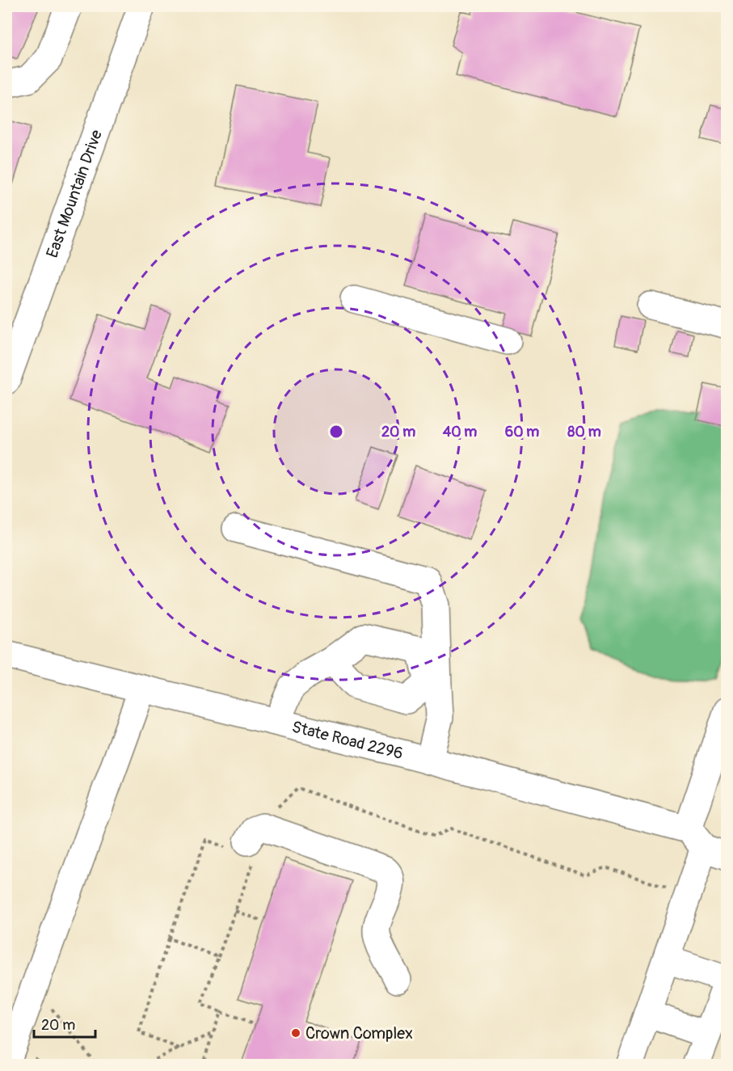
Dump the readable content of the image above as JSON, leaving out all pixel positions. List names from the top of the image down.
{
  "streets": {
    "street": ["East Mountain Drive", "State Road 2296"]
  },
  "places": ["Crown Complex"],
  "scale_bar": "20 m",
  "rings": [
    "20 m",
    "40 m",
    "60 m",
    "80 m"
  ]
}
